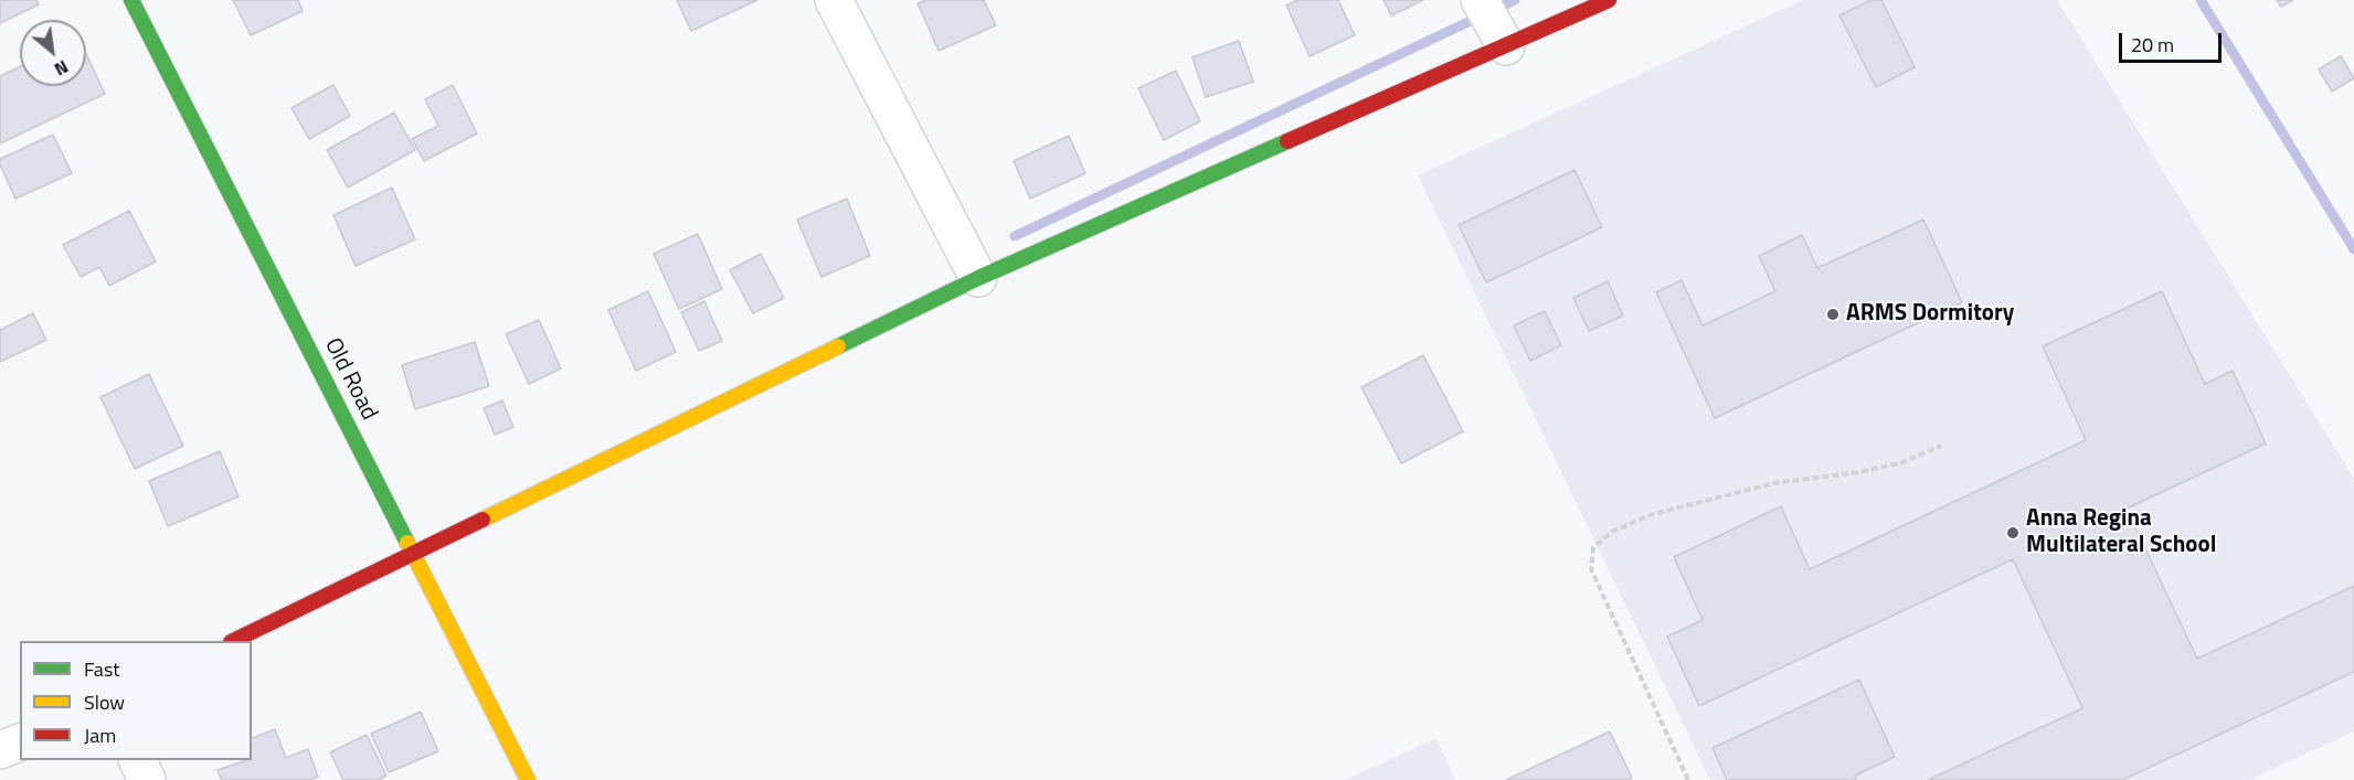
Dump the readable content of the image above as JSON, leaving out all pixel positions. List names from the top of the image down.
{
  "streets": {
    "street": ["Old Road"]
  },
  "places": ["ARMS Dormitory", "Anna Regina Multilateral School"],
  "legend": ["Fast", "Slow", "Jam"],
  "scale_bar": "20 m",
  "north": "bottom right"
}
